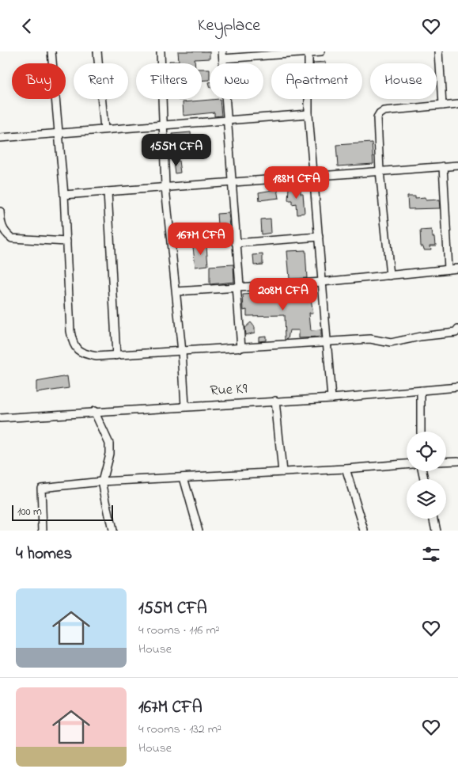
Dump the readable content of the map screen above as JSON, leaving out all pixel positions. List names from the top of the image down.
{
  "streets": {
    "street": ["Rue K9"]
  },
  "scale_bar": "100 m",
  "page": {
    "header": "Keyplace",
    "chip": [
      "Buy",
      "Rent",
      "Filters",
      "New",
      "Apartment",
      "House"
    ],
    "price": [
      "155M CFA",
      "188M CFA",
      "167M CFA",
      "208M CFA"
    ],
    "scale": "100 m",
    "heading": "4 homes",
    "list": [
      {
        "name": "155M CFA",
        "note": "4 rooms · 116 m² · House"
      },
      {
        "name": "167M CFA",
        "note": "4 rooms · 132 m² · House"
      }
    ]
  }
}
